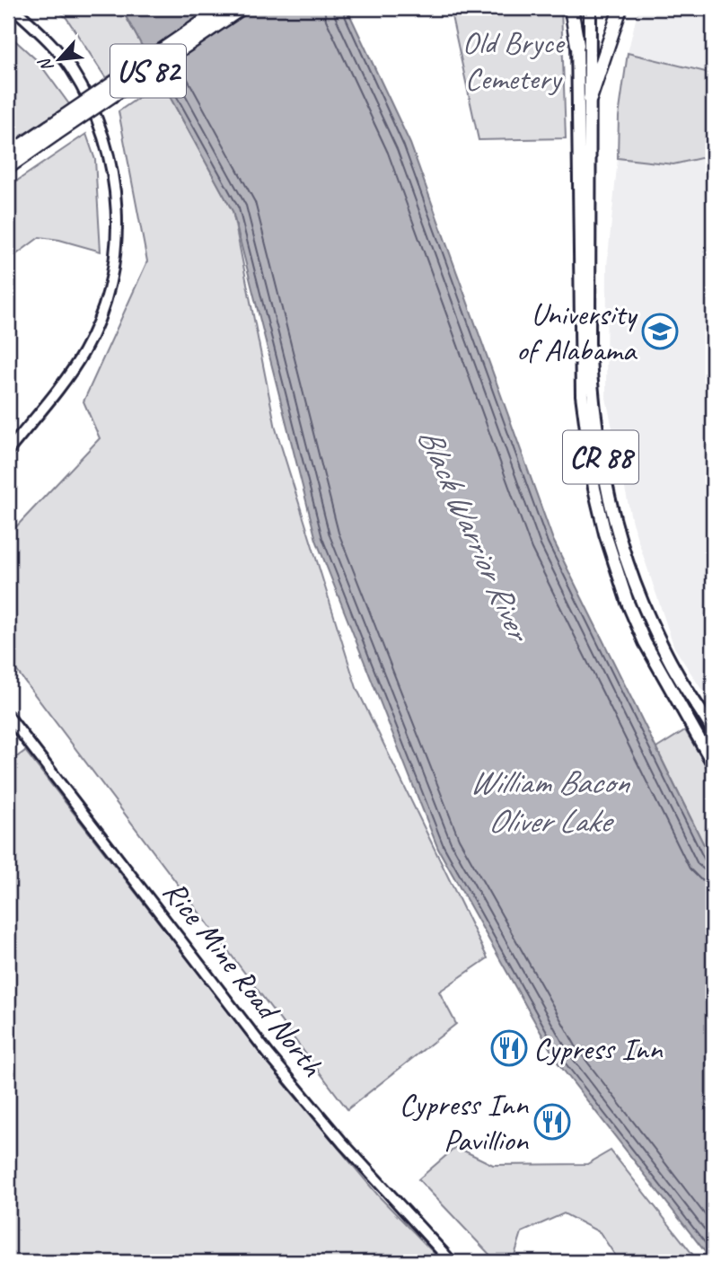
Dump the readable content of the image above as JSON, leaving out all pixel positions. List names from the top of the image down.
{
  "streets": {
    "highway": ["US 82"],
    "main road": ["CR 88", "Rice Mine Road North"]
  },
  "water": ["Black Warrior River", "William Bacon Oliver Lake"],
  "parks": ["Old Bryce Cemetery"],
  "places": {
    "school or university": ["University of Alabama"],
    "restaurant": ["Cypress Inn", "Cypress Inn Pavillion"]
  },
  "north": "bottom left"
}
